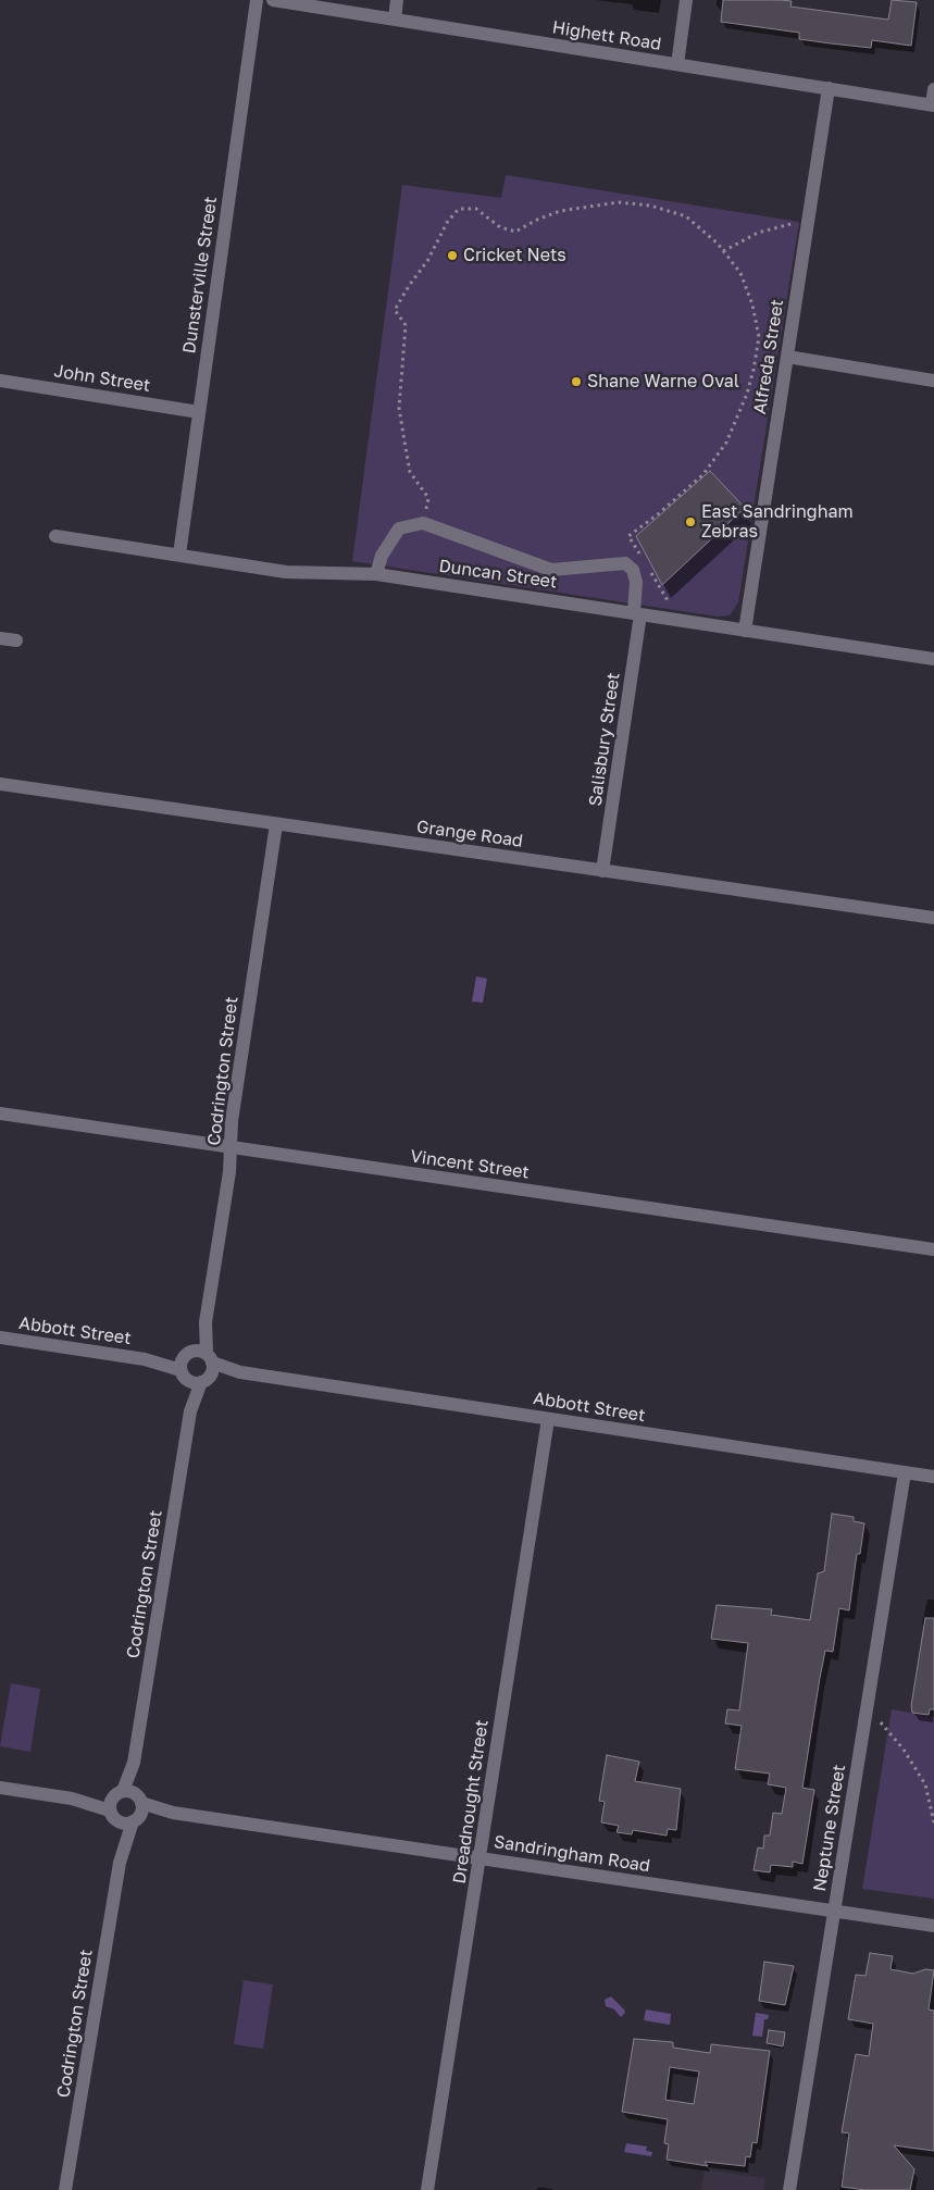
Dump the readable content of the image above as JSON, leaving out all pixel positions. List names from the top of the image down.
{
  "streets": {
    "street": [
      "Highett Road",
      "Dunsterville Street",
      "Alfreda Street",
      "John Street",
      "Duncan Street",
      "Salisbury Street",
      "Grange Road",
      "Codrington Street",
      "Vincent Street",
      "Abbott Street",
      "Dreadnought Street",
      "Neptune Street",
      "Sandringham Road"
    ]
  },
  "crossings": [
    ["Highett Road", "Alfreda Street"],
    ["Dunsterville Street", "John Street"],
    ["Dunsterville Street", "Duncan Street"],
    ["Alfreda Street", "Duncan Street"],
    ["Duncan Street", "Salisbury Street"],
    ["Salisbury Street", "Grange Road"],
    ["Grange Road", "Codrington Street"],
    ["Codrington Street", "Vincent Street"],
    ["Codrington Street", "Abbott Street"],
    ["Codrington Street", "Sandringham Road"],
    ["Abbott Street", "Dreadnought Street"],
    ["Abbott Street", "Neptune Street"],
    ["Dreadnought Street", "Sandringham Road"],
    ["Neptune Street", "Sandringham Road"]
  ],
  "places": ["Cricket Nets", "Shane Warne Oval", "East Sandringham Zebras"]
}
